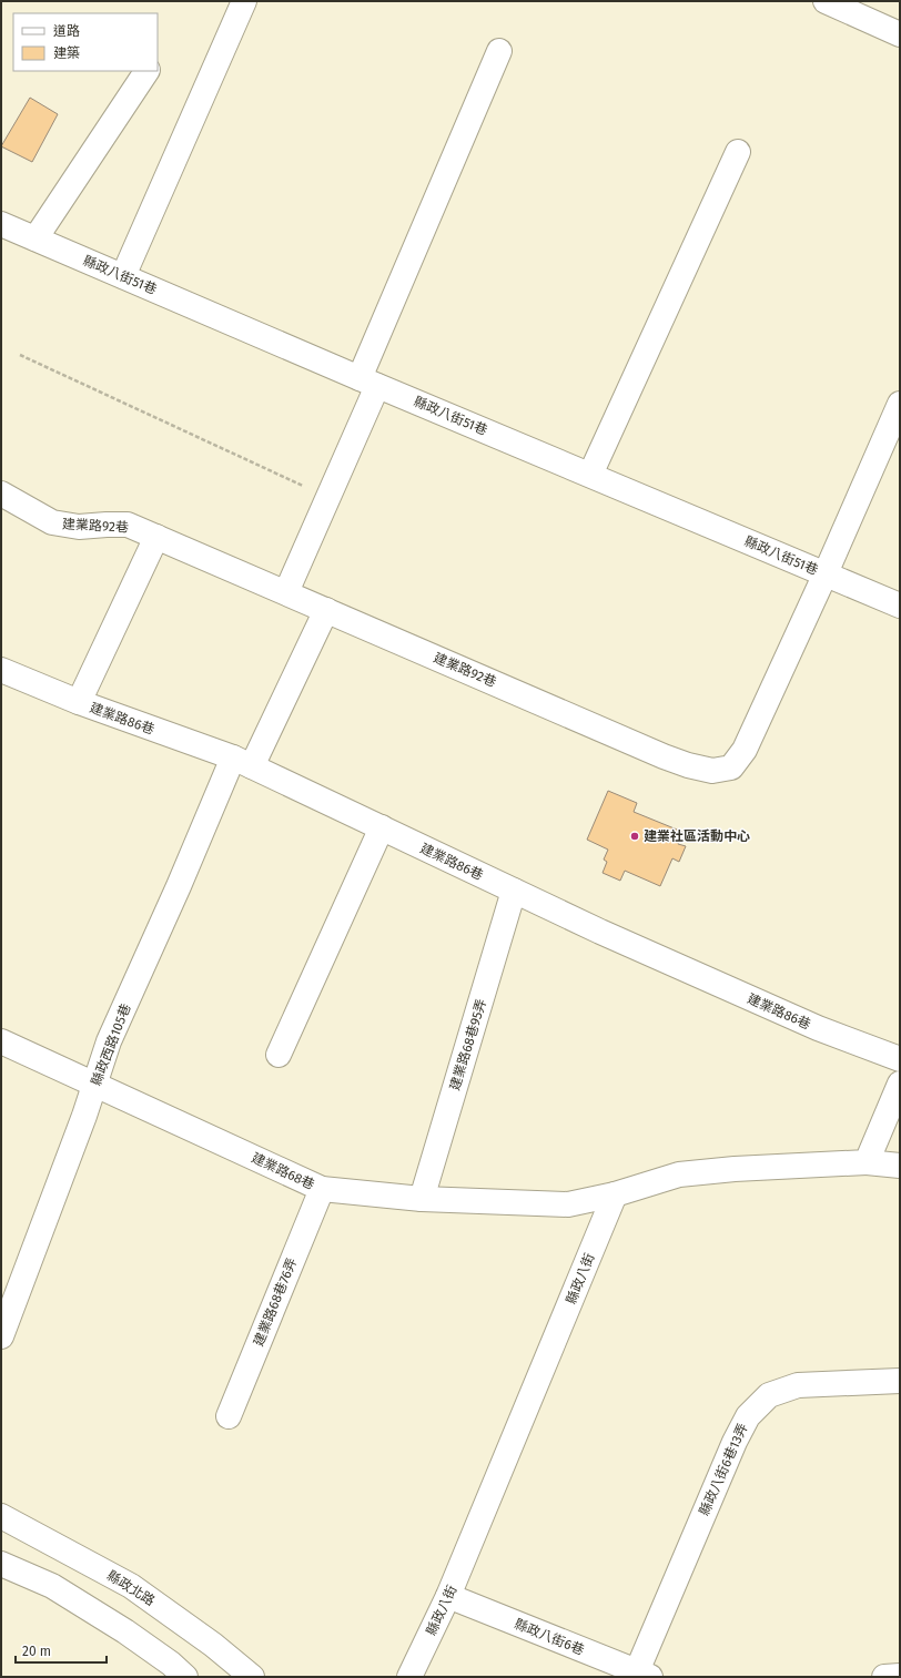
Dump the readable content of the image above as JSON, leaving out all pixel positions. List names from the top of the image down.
{
  "streets": {
    "street": [
      "縣政八街51巷",
      "建業路92巷",
      "建業路86巷",
      "縣政西路105巷",
      "建業路68巷95弄",
      "建業路68巷",
      "縣政八街",
      "建業路68巷76弄",
      "縣政八街6巷13弄",
      "縣政北路",
      "縣政八街6巷"
    ]
  },
  "crossings": [
    ["縣政八街51巷", "建業路92巷"],
    ["建業路92巷", "縣政西路105巷"],
    ["建業路86巷", "縣政西路105巷"],
    ["建業路86巷", "建業路68巷95弄"],
    ["縣政西路105巷", "建業路68巷"],
    ["建業路68巷95弄", "建業路68巷"],
    ["建業路68巷", "縣政八街"],
    ["建業路68巷", "建業路68巷76弄"],
    ["縣政八街", "縣政八街6巷"],
    ["縣政八街6巷13弄", "縣政八街6巷"]
  ],
  "places": ["建業社區活動中心"],
  "legend": ["道路", "建築"],
  "scale_bar": "20 m"
}
